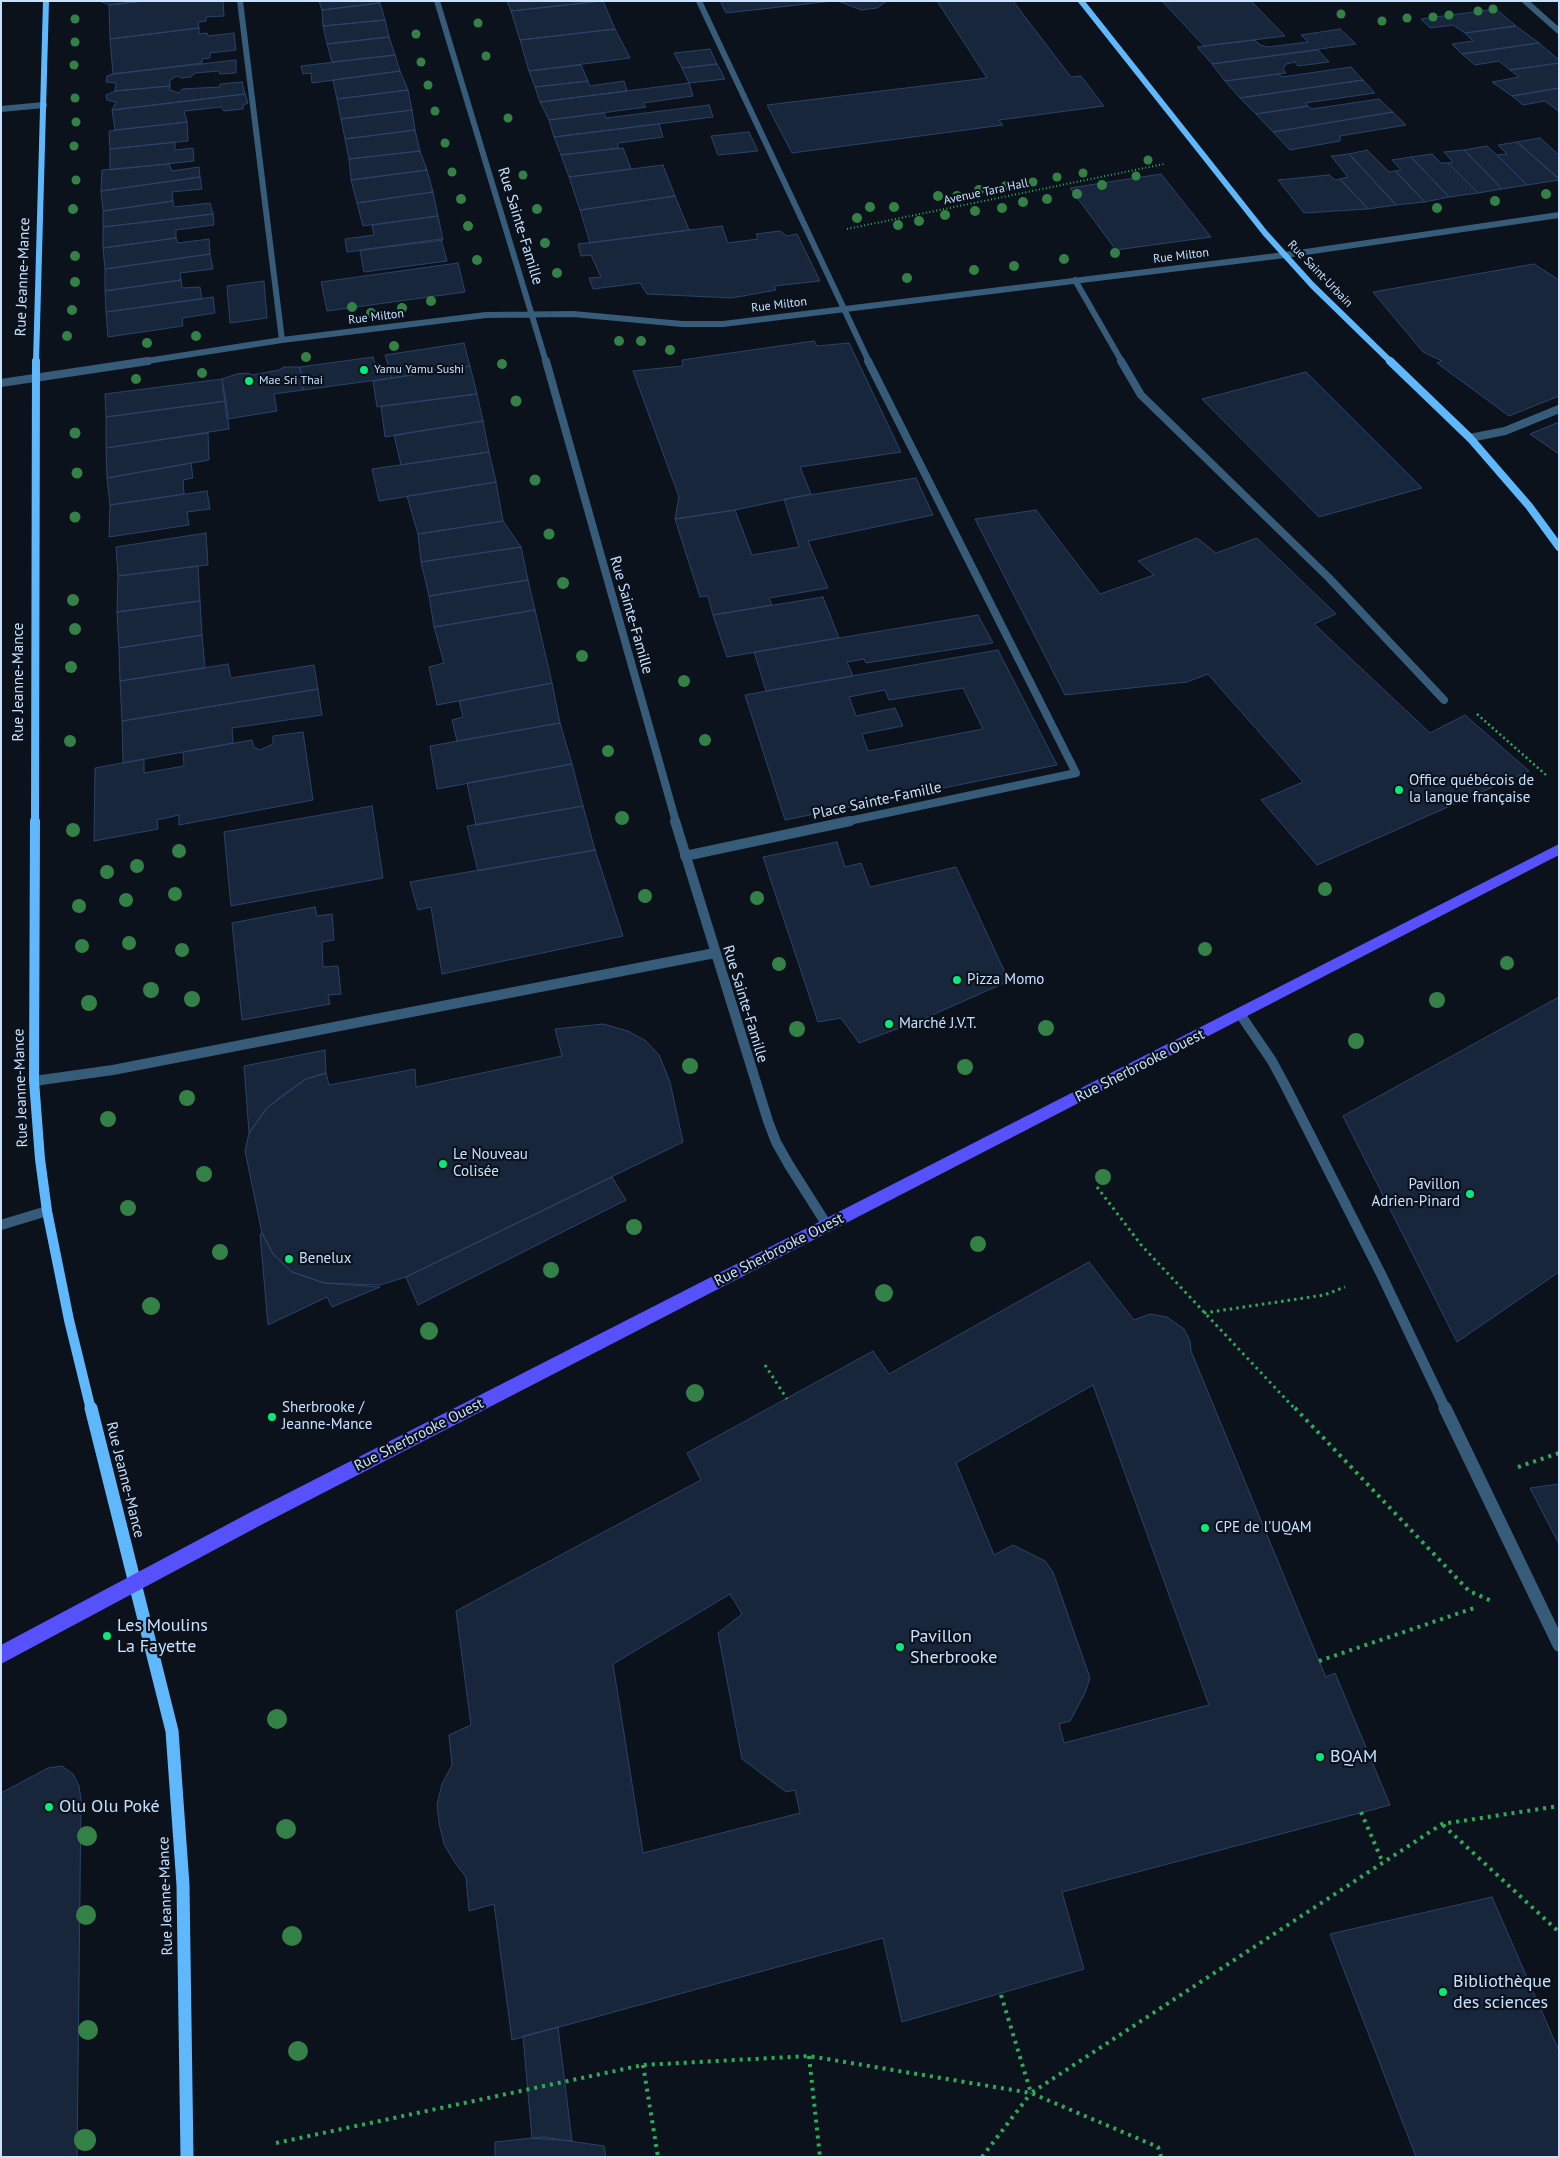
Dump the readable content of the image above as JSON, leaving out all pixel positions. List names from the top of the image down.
{
  "streets": {
    "main road": ["Rue Sherbrooke Ouest"],
    "street": [
      "Rue Sainte-Famille",
      "Rue Milton",
      "Rue Saint-Urbain",
      "Rue Jeanne-Mance",
      "Place Sainte-Famille"
    ],
    "path": ["Avenue Tara Hall"]
  },
  "crossings": [
    ["Rue Sainte-Famille", "Rue Milton"],
    ["Rue Sainte-Famille", "Place Sainte-Famille"],
    ["Rue Sainte-Famille", "Rue Sherbrooke Ouest"],
    ["Rue Milton", "Rue Saint-Urbain"],
    ["Rue Milton", "Rue Jeanne-Mance"],
    ["Rue Milton", "Place Sainte-Famille"],
    ["Rue Jeanne-Mance", "Rue Sherbrooke Ouest"]
  ],
  "places": [
    "Yamu Yamu Sushi",
    "Mae Sri Thai",
    "Office québécois de la langue française",
    "Pizza Momo",
    "Marché J.V.T.",
    "Le Nouveau Colisée",
    "Pavillon Adrien-Pinard",
    "Benelux",
    "Sherbrooke / Jeanne-Mance",
    "CPE de l'UQAM",
    "Les Moulins La Fayette",
    "Pavillon Sherbrooke",
    "BQAM",
    "Olu Olu Poké",
    "Bibliothèque des sciences"
  ]
}
